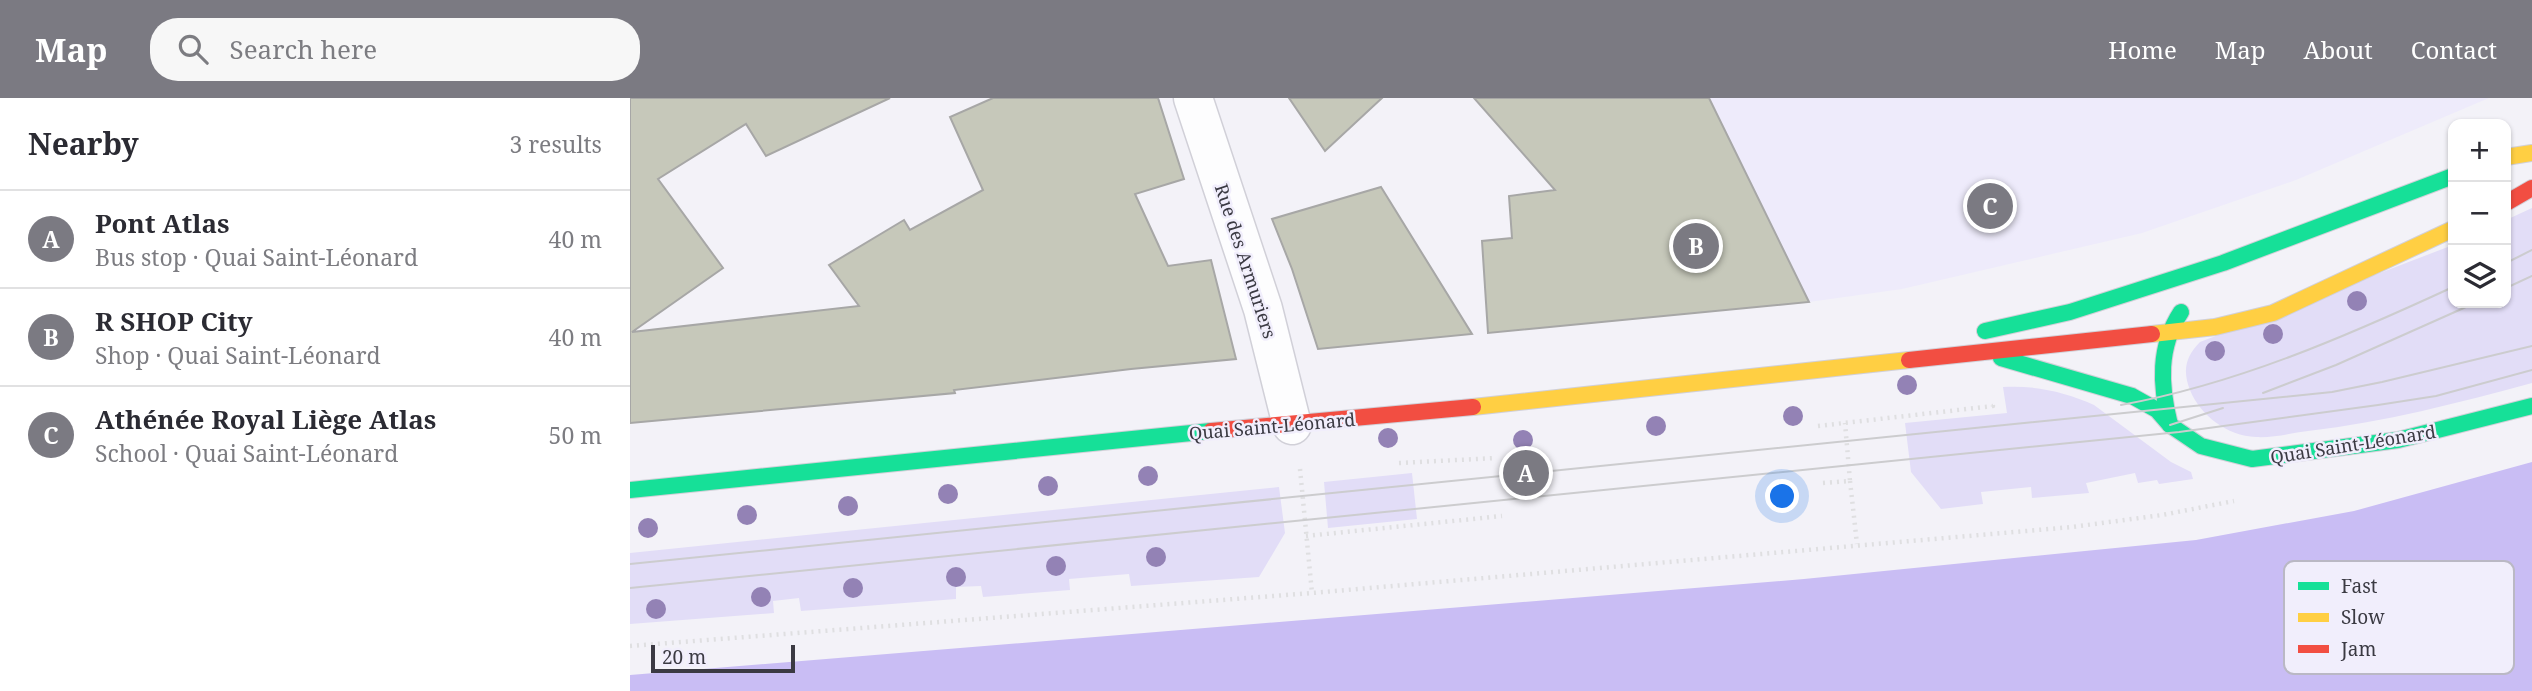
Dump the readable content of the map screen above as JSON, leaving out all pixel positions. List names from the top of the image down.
{
  "streets": {
    "main road": ["Quai Saint-Léonard"],
    "street": ["Rue des Armuriers"]
  },
  "crossings": [
    ["Rue des Armuriers", "Quai Saint-Léonard"]
  ],
  "legend": ["Fast", "Slow", "Jam"],
  "scale_bar": "20 m",
  "page": {
    "header": "Map",
    "search": "Search here",
    "nav": [
      "Home",
      "Map",
      "About",
      "Contact"
    ],
    "heading": ["Nearby", "3 results"],
    "map_buttons": ["+", "−"],
    "pins": ["C", "B", "A"],
    "list": [
      {
        "mark": "A",
        "name": "Pont Atlas",
        "note": "Bus stop · Quai Saint-Léonard",
        "value": "40 m"
      },
      {
        "mark": "B",
        "name": "R SHOP City",
        "note": "Shop · Quai Saint-Léonard",
        "value": "40 m"
      },
      {
        "mark": "C",
        "name": "Athénée Royal Liège Atlas",
        "note": "School · Quai Saint-Léonard",
        "value": "50 m"
      }
    ],
    "scale": "20 m"
  }
}
